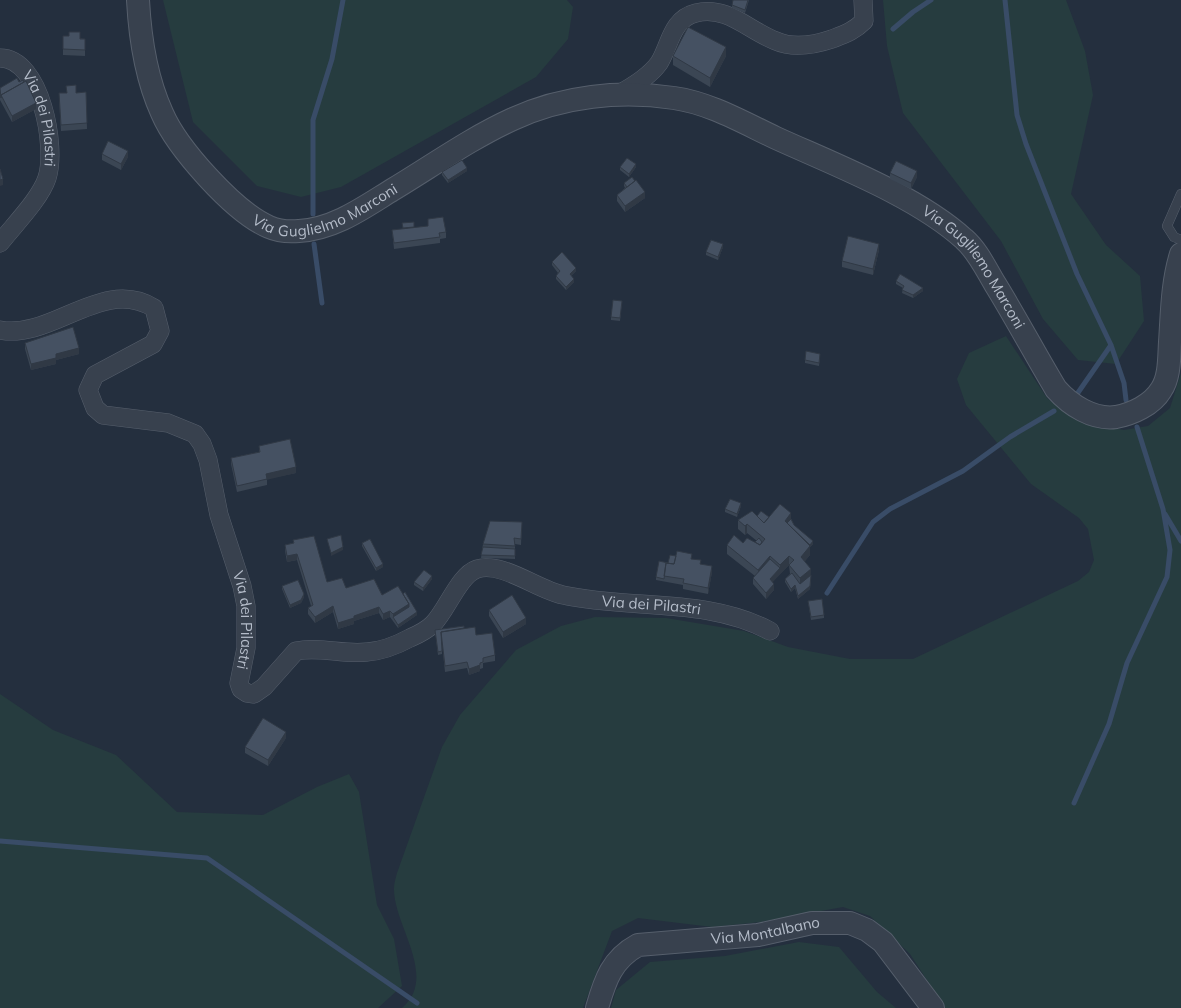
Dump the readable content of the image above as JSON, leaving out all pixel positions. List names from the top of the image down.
{
  "streets": {
    "street": [
      "Via dei Pilastri",
      "Via Guglielmo Marconi",
      "Via Guglilemo Marconi",
      "Via Montalbano"
    ]
  },
  "crossings": [
    ["Via Guglielmo Marconi", "Via Guglilemo Marconi"]
  ]
}
